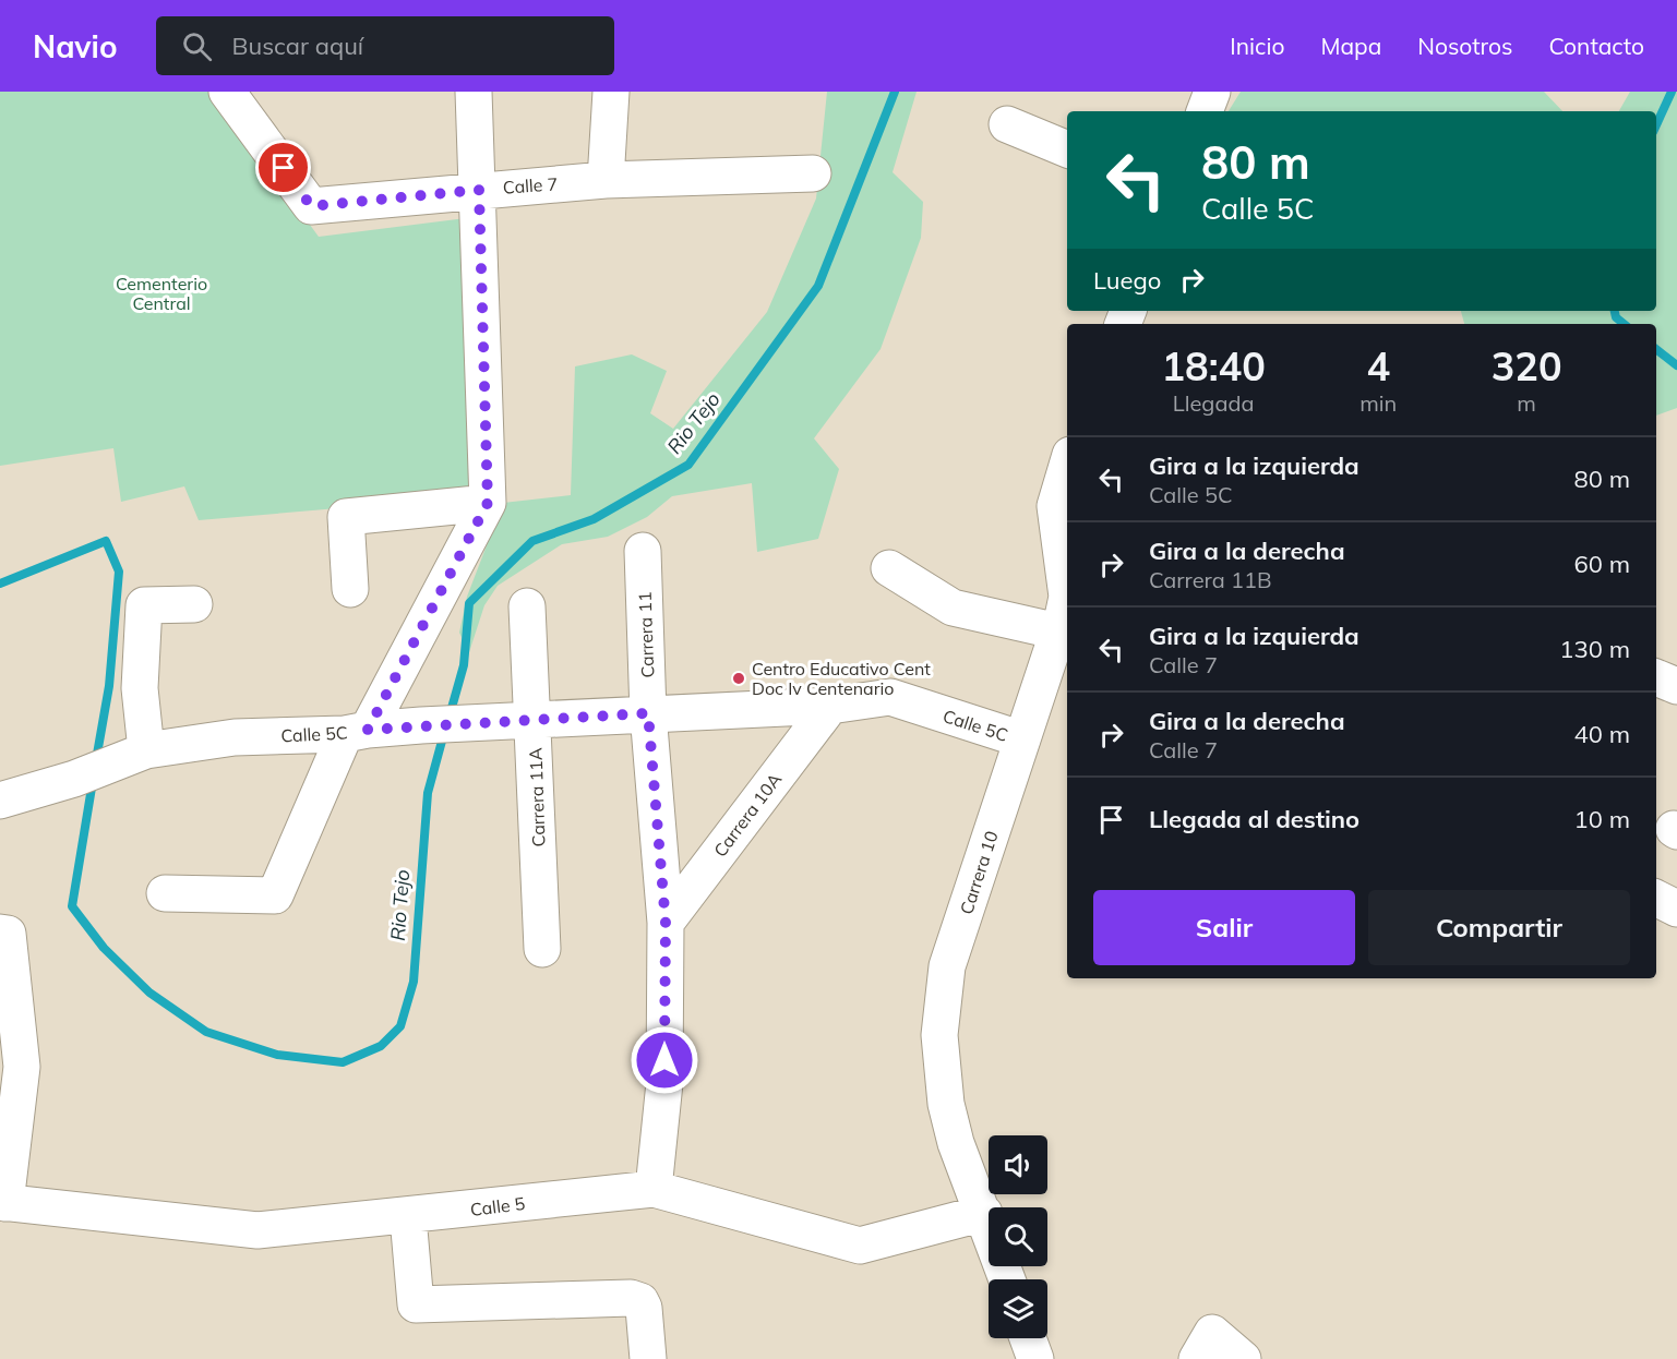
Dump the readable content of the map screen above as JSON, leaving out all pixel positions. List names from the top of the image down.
{
  "streets": {
    "street": [
      "Calle 7",
      "Carrera 11",
      "Calle 5C",
      "Carrera 11A",
      "Carrera 10A",
      "Carrera 10",
      "Calle 5"
    ]
  },
  "crossings": [
    ["Carrera 11", "Calle 5C"],
    ["Carrera 11", "Carrera 10A"],
    ["Carrera 11", "Calle 5"],
    ["Calle 5C", "Carrera 11A"],
    ["Calle 5C", "Carrera 10A"],
    ["Calle 5C", "Carrera 10"],
    ["Carrera 10", "Calle 5"]
  ],
  "water": ["Rio Tejo"],
  "parks": ["Cementerio Central"],
  "places": ["Centro Educativo Cent Doc Iv Centenario"],
  "page": {
    "header": "Navio",
    "search": "Buscar aquí",
    "nav": [
      "Inicio",
      "Mapa",
      "Nosotros",
      "Contacto"
    ],
    "turn": ["80 m", "Calle 5C"],
    "then": "Luego",
    "eta": [
      "18:40",
      "Llegada",
      "4",
      "min",
      "320",
      "m"
    ],
    "list": [
      {
        "name": "Gira a la izquierda",
        "note": "Calle 5C",
        "value": "80 m"
      },
      {
        "name": "Gira a la derecha",
        "note": "Carrera 11B",
        "value": "60 m"
      },
      {
        "name": "Gira a la izquierda",
        "note": "Calle 7",
        "value": "130 m"
      },
      {
        "name": "Gira a la derecha",
        "note": "Calle 7",
        "value": "40 m"
      },
      {
        "name": "Llegada al destino",
        "value": "10 m"
      }
    ],
    "buttons": ["Salir", "Compartir"]
  }
}
